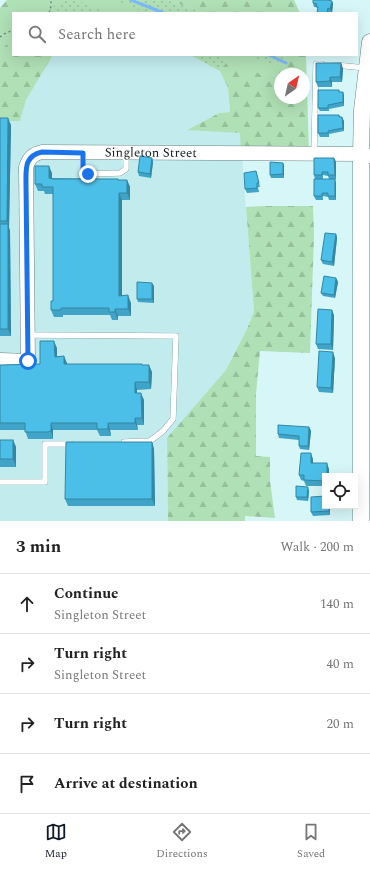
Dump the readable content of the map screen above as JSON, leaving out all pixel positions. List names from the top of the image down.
{
  "streets": {
    "street": ["Singleton Street"]
  },
  "north": "top right",
  "page": {
    "search": "Search here",
    "heading": ["3 min", "Walk · 200 m"],
    "list": [
      ["Continue", "Singleton Street", "140 m"],
      ["Turn right", "Singleton Street", "40 m"],
      ["Turn right", "20 m"],
      "Arrive at destination"
    ],
    "nav": ["Map", "Directions", "Saved"]
  }
}
